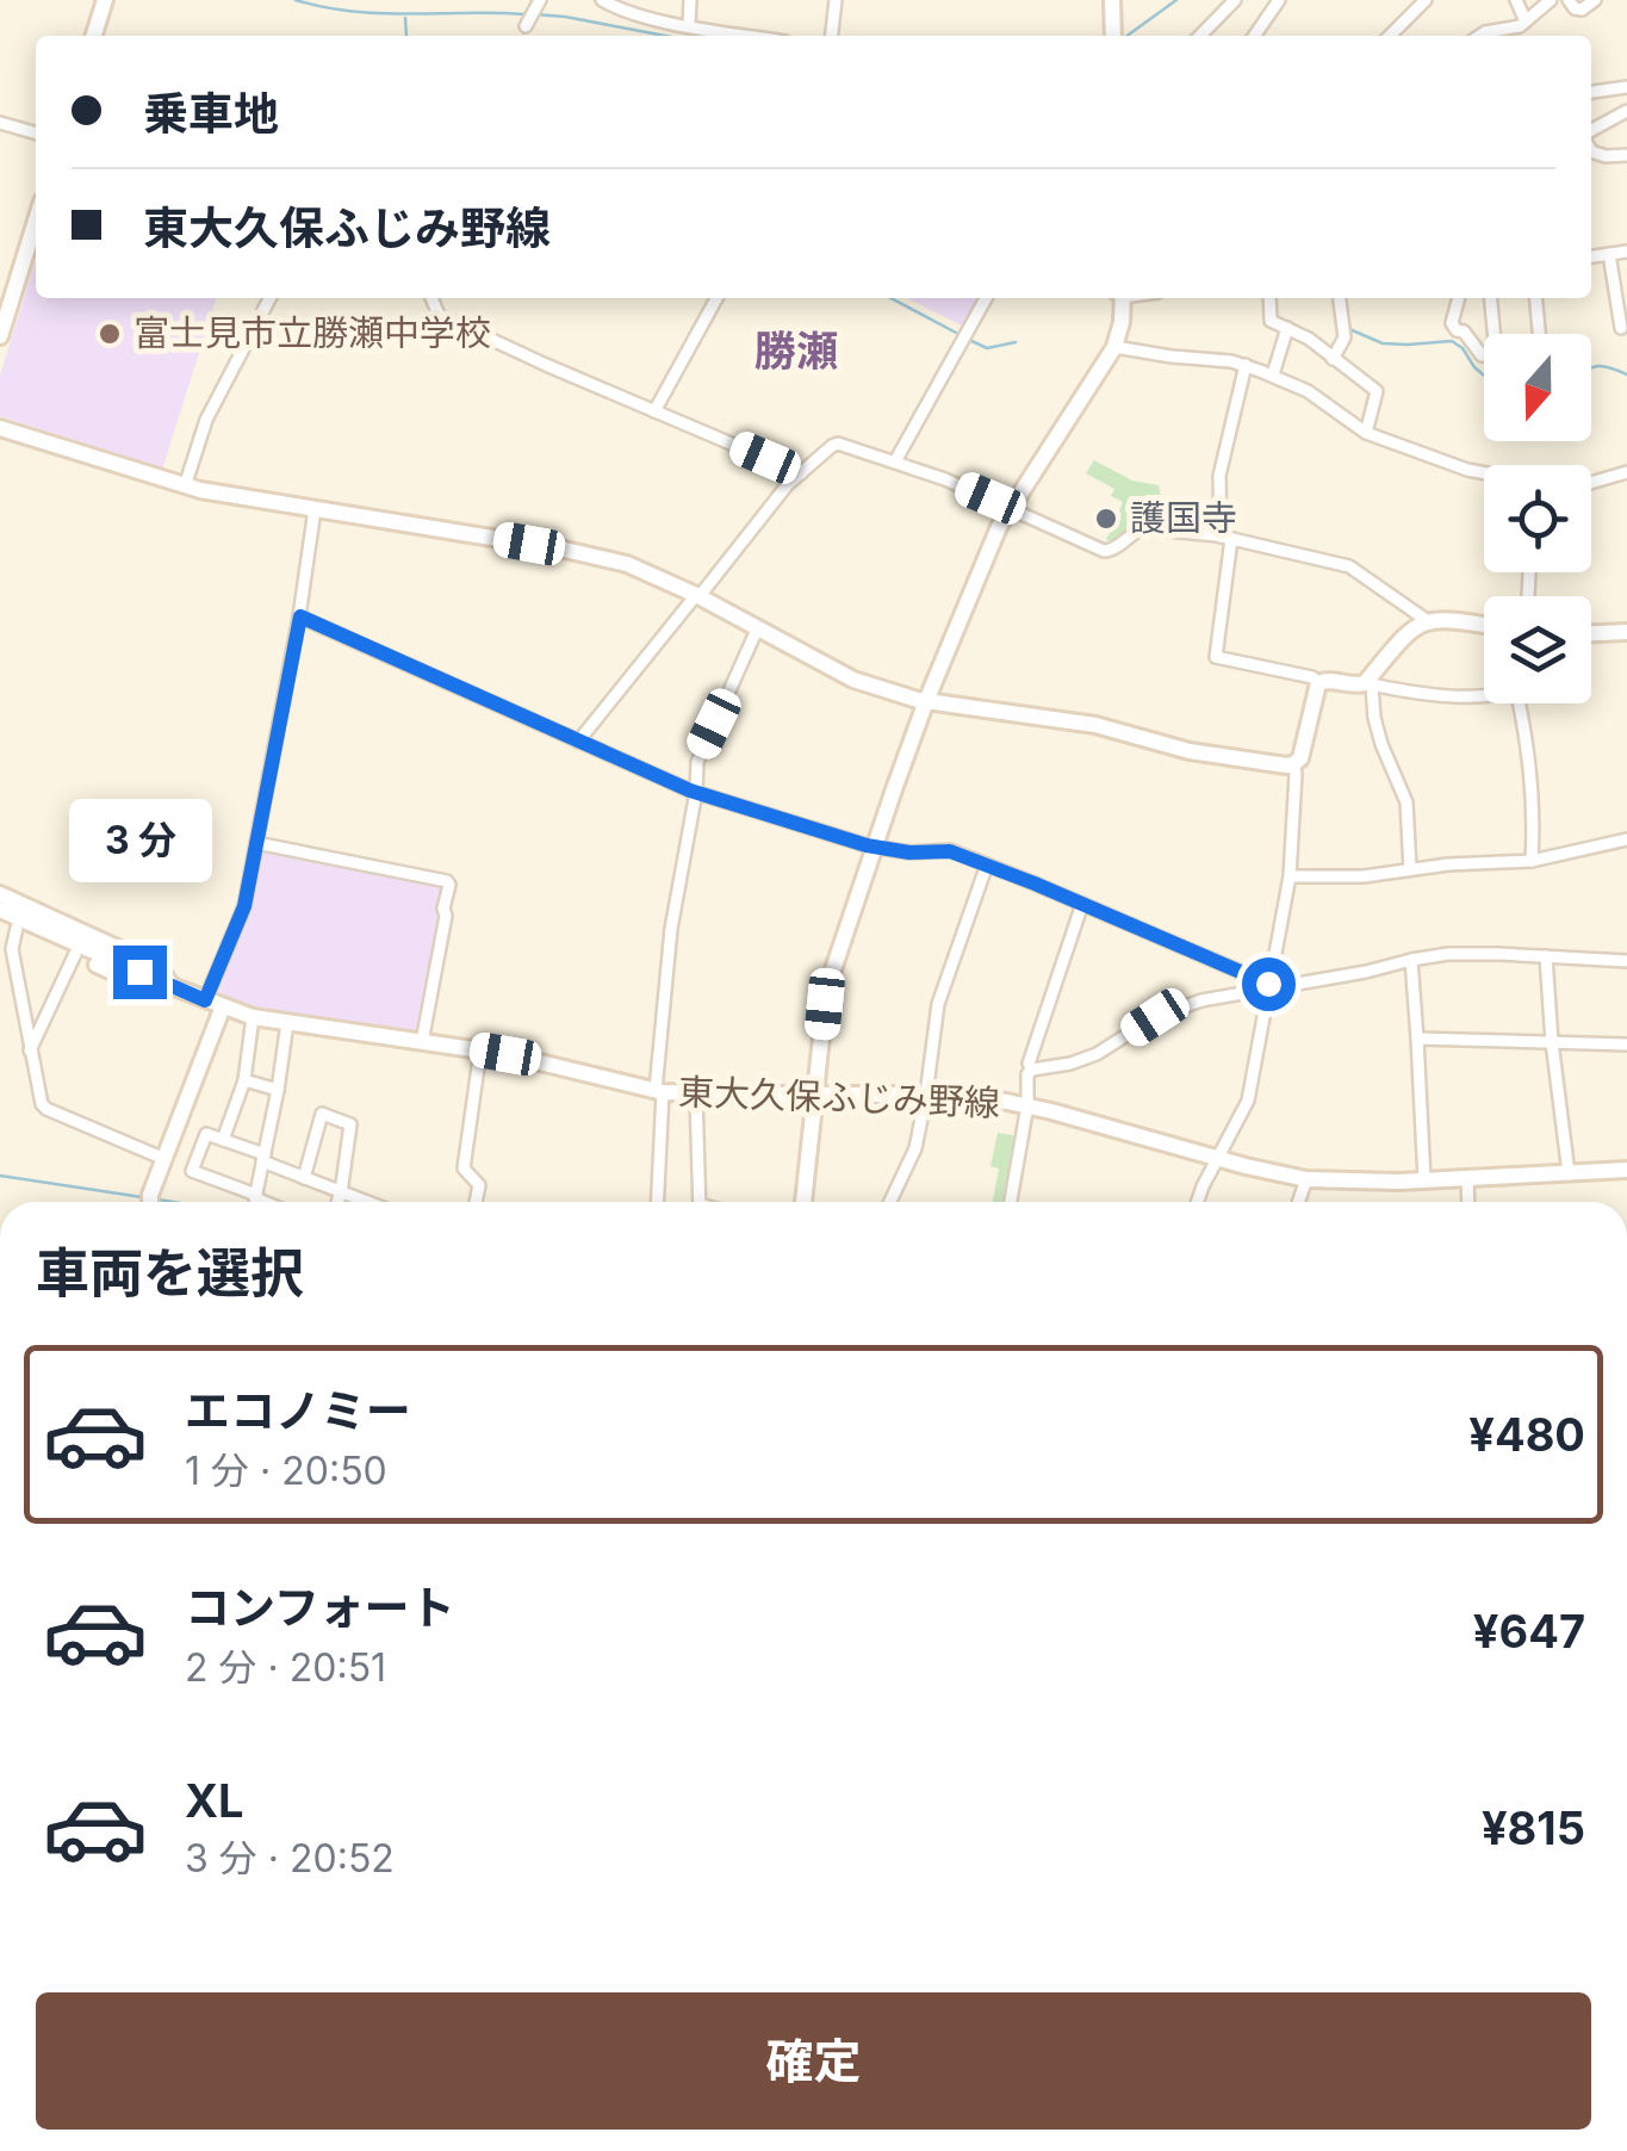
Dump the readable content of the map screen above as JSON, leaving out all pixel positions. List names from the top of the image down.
{
  "streets": {
    "street": ["東大久保ふじみ野線"]
  },
  "districts": ["勝瀬"],
  "places": ["富士見市立勝瀬中学校", "護国寺"],
  "north": "bottom",
  "page": {
    "banner": ["乗車地", "東大久保ふじみ野線"],
    "bubble": "3 分",
    "heading": "車両を選択",
    "list": [
      {
        "name": "エコノミー",
        "note": "1 分 · 20:50",
        "value": "¥480"
      },
      {
        "name": "コンフォート",
        "note": "2 分 · 20:51",
        "value": "¥647"
      },
      {
        "name": "XL",
        "note": "3 分 · 20:52",
        "value": "¥815"
      }
    ],
    "buttons": "確定"
  }
}
